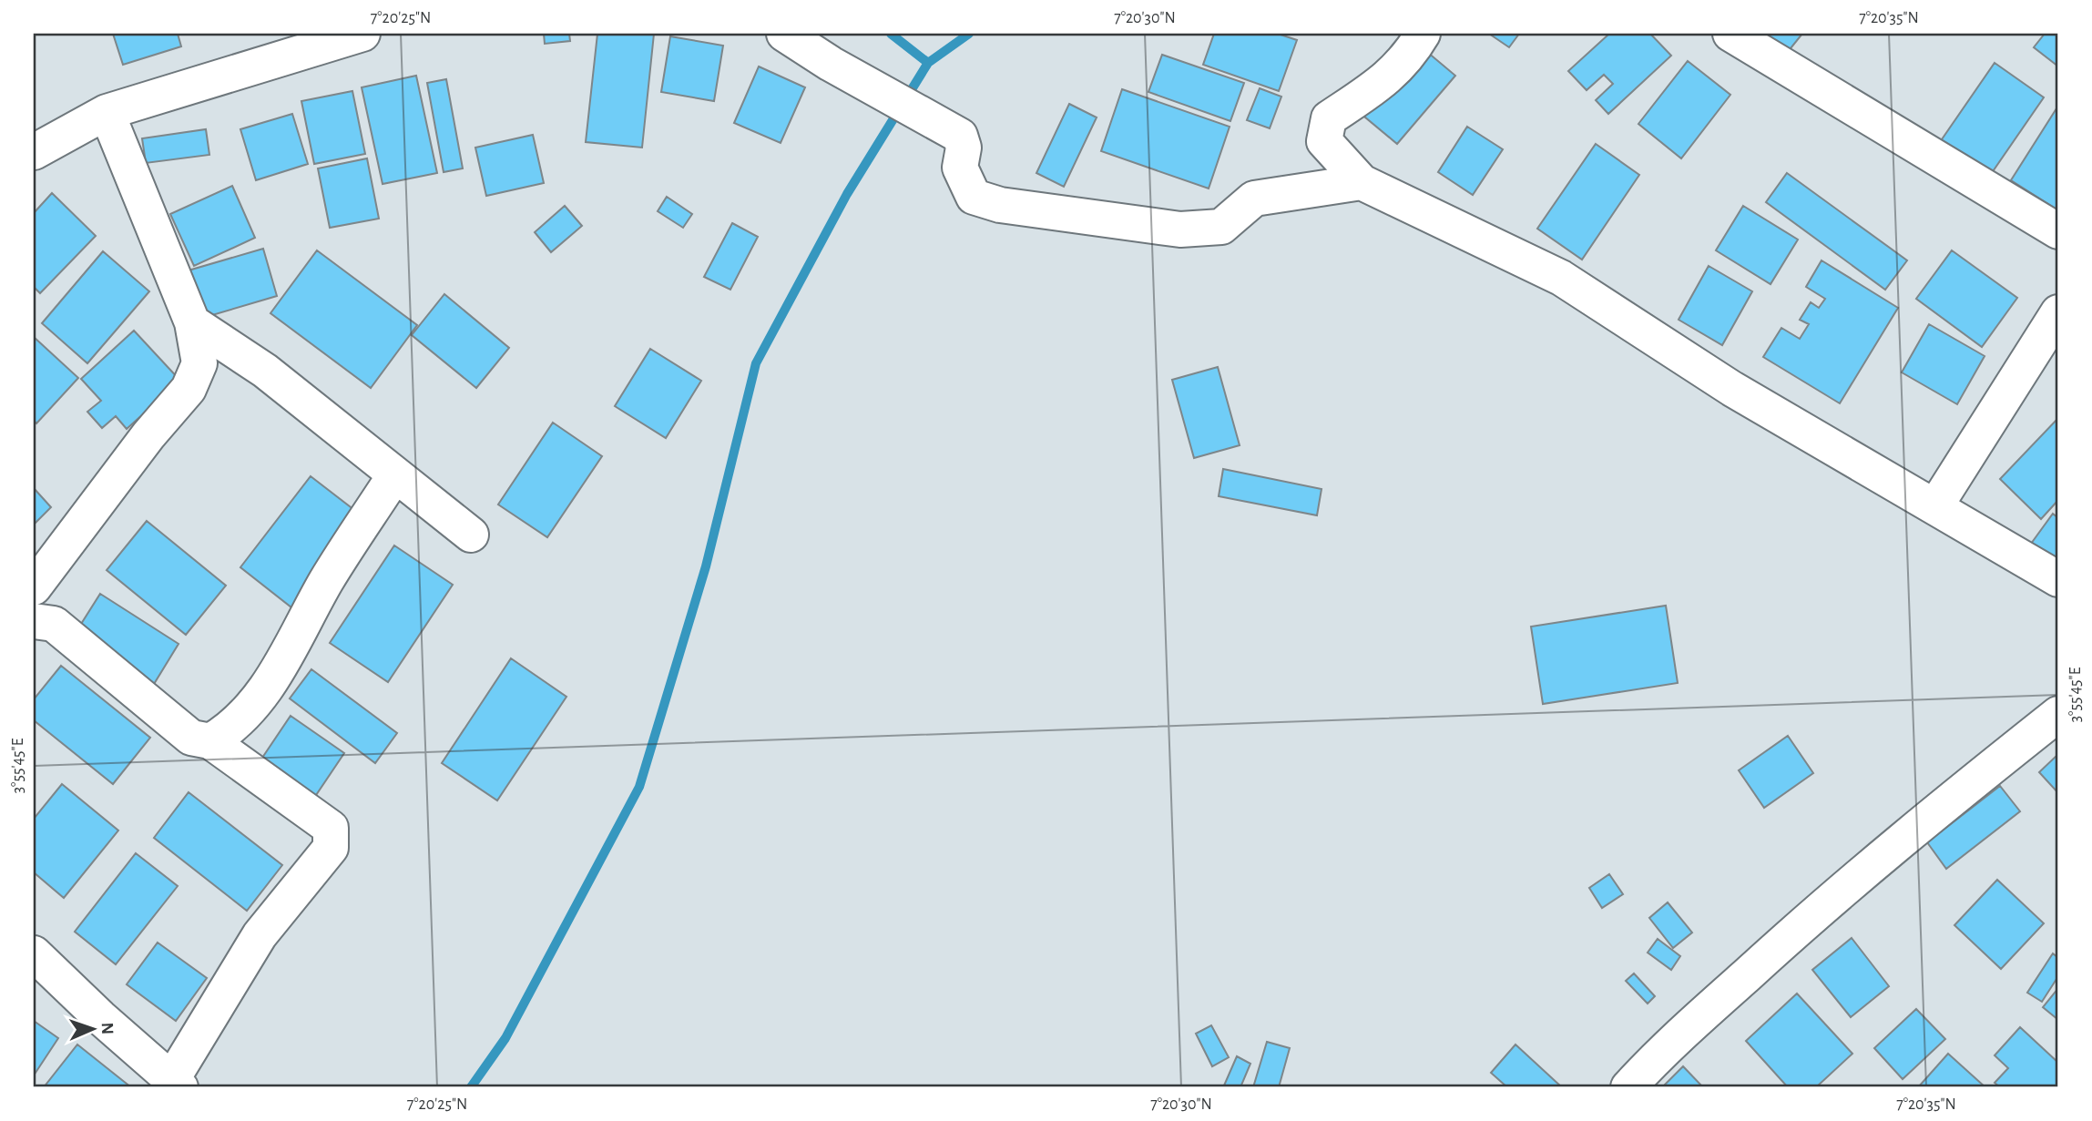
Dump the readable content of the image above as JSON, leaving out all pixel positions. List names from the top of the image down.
{
  "north": "right",
  "coordinates": [
    "7°20'25\"N",
    "7°20'30\"N",
    "7°20'35\"N",
    "3°55'45\"E"
  ]
}
